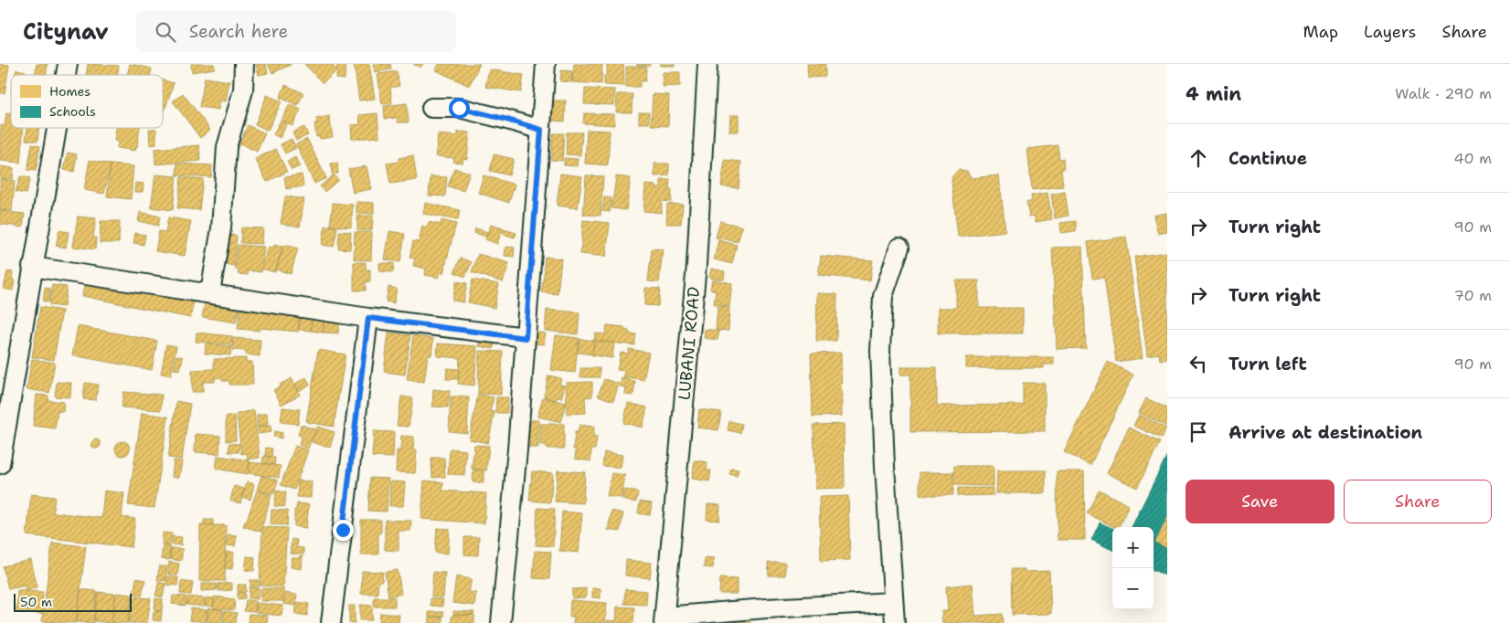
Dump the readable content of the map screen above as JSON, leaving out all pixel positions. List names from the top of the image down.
{
  "streets": {
    "street": ["LUBANI ROAD"]
  },
  "legend": ["Homes", "Schools"],
  "scale_bar": "50 m",
  "page": {
    "header": "Citynav",
    "search": "Search here",
    "nav": ["Map", "Layers", "Share"],
    "heading": ["4 min", "Walk · 290 m"],
    "list": [
      ["Continue", "40 m"],
      ["Turn right", "90 m"],
      ["Turn right", "70 m"],
      ["Turn left", "90 m"],
      "Arrive at destination"
    ],
    "buttons": ["Save", "Share"],
    "map_buttons": ["+", "−"],
    "scale": "50 m"
  }
}
